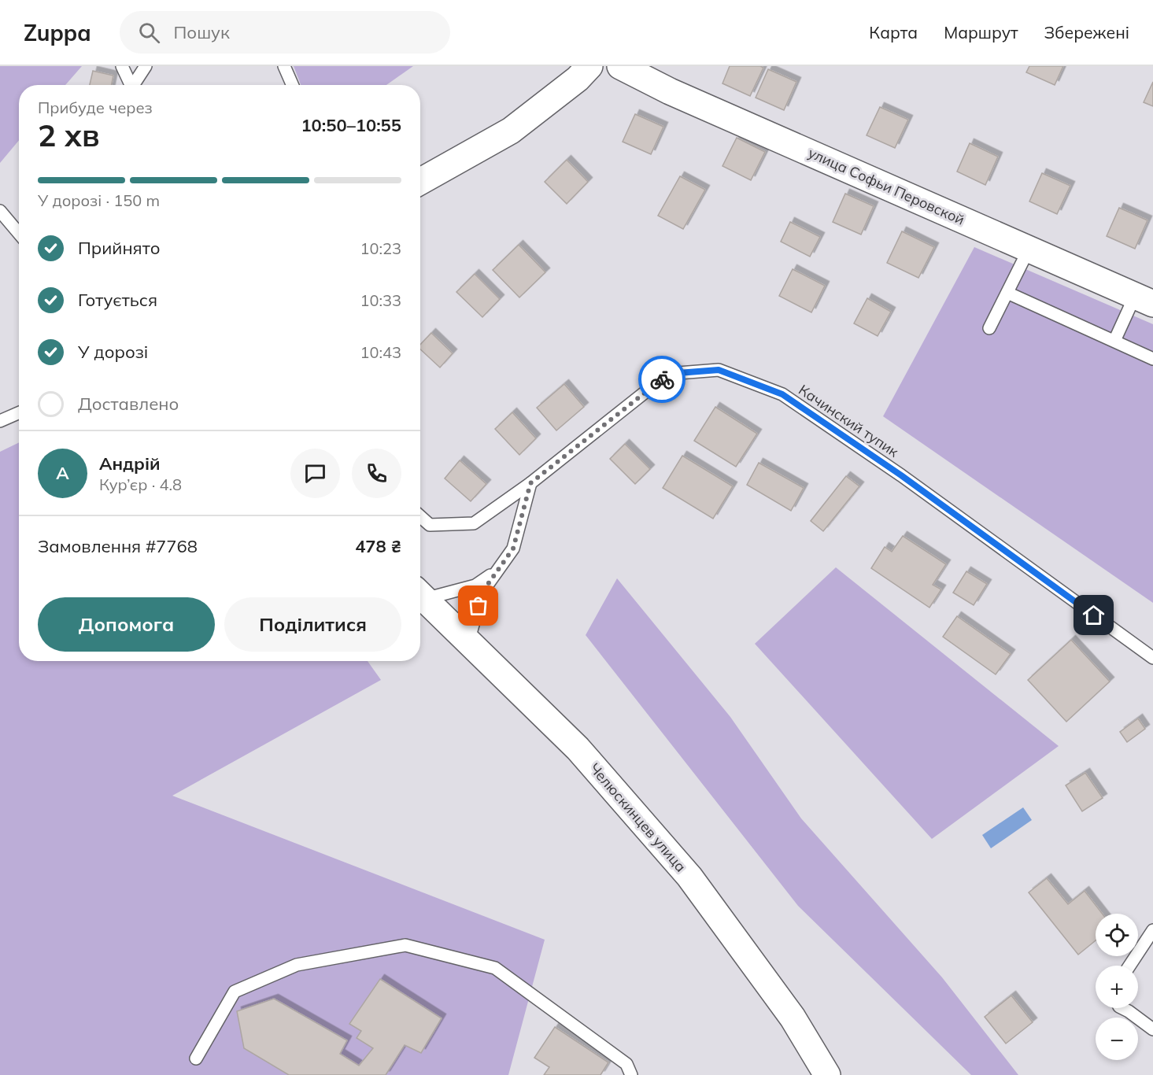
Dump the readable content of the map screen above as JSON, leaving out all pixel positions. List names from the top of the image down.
{
  "streets": {
    "main road": ["улица Софьи Перовской", "Челюскинцев улица"],
    "lane": ["Качинский тупик"]
  },
  "page": {
    "header": "Zuppa",
    "search": "Пошук",
    "nav": ["Карта", "Маршрут", "Збережені"],
    "heading": ["2 хв", "Прибуде через", "10:50–10:55"],
    "panel": [
      "Андрій",
      "Кур’єр · 4.8",
      "Замовлення #7768",
      "478 ₴"
    ],
    "bar": "У дорозі · 150 m",
    "list": [
      ["Прийнято", "10:23"],
      ["Готується", "10:33"],
      ["У дорозі", "10:43"],
      "Доставлено"
    ],
    "round": "А",
    "buttons": ["Допомога", "Поділитися"],
    "map_buttons": ["+", "−"]
  }
}
